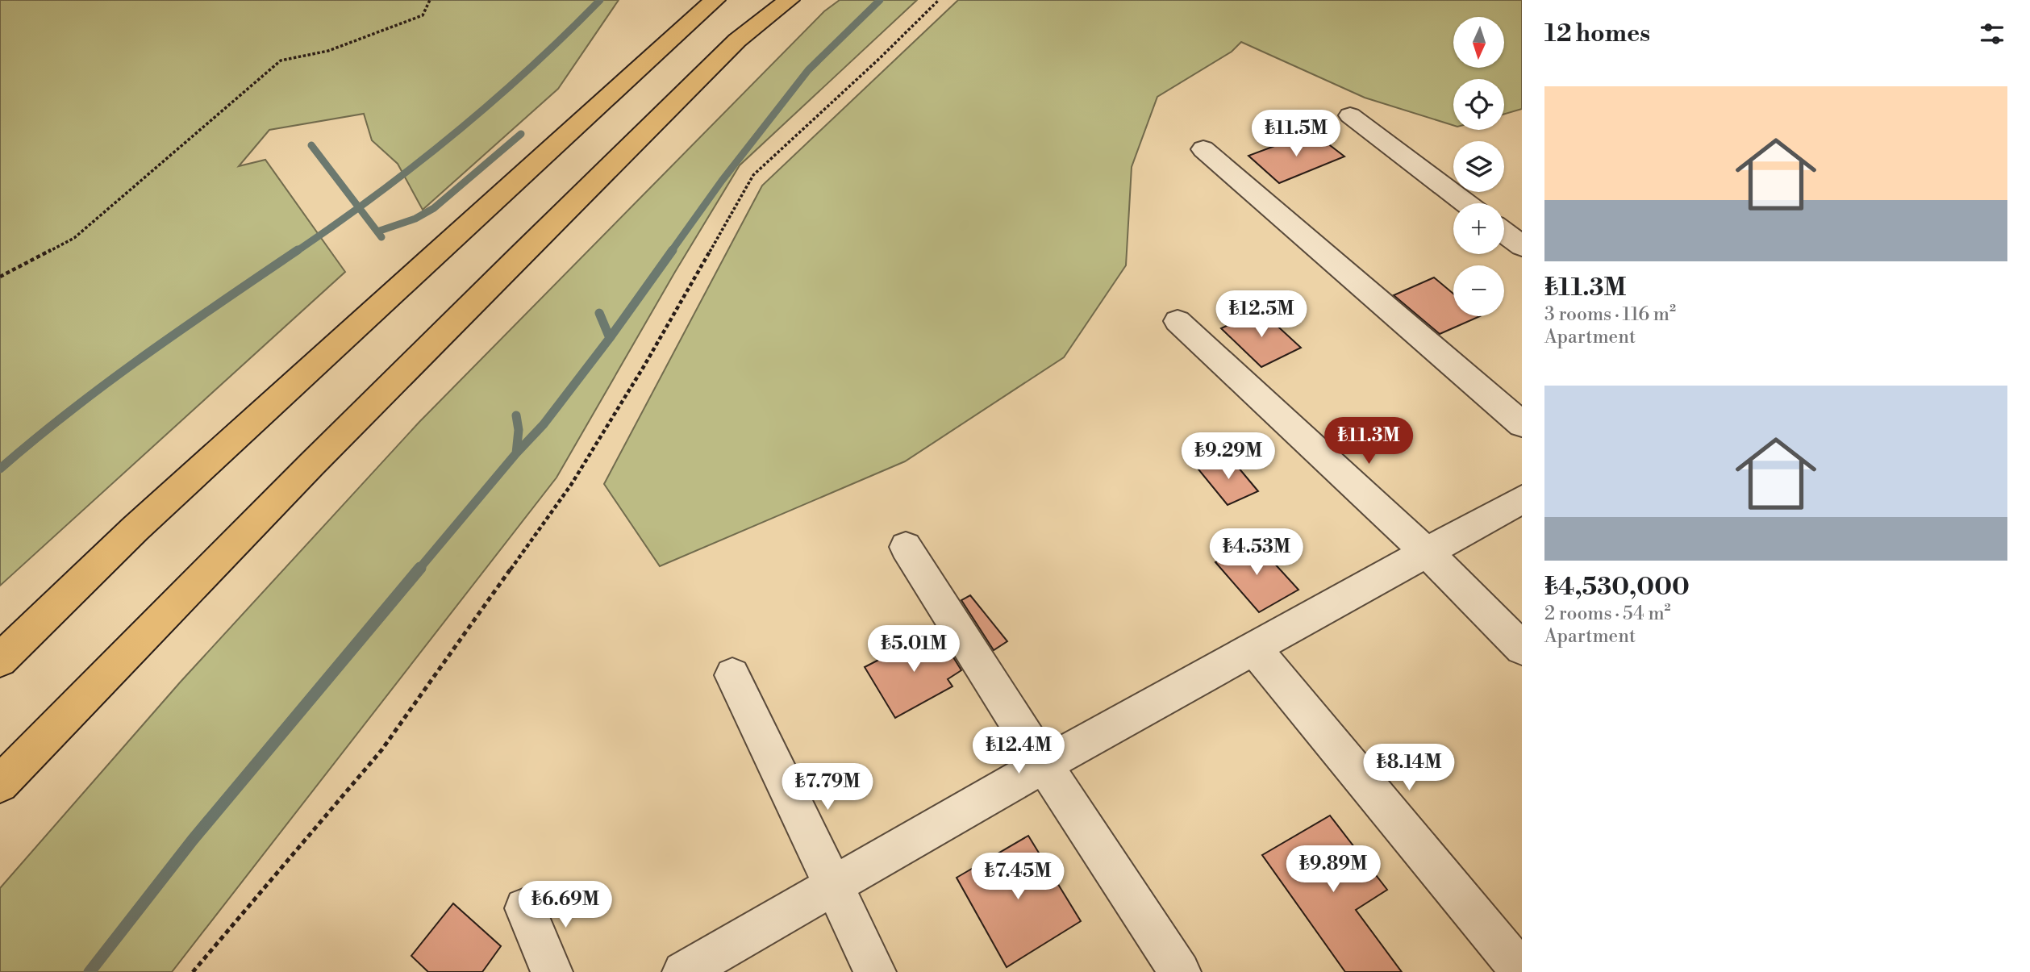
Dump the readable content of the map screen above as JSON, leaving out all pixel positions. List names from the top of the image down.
{
  "north": "bottom",
  "page": {
    "heading": "12 homes",
    "map_buttons": ["+", "−"],
    "list": [
      {
        "name": "₺11.3M",
        "note": "3 rooms · 116 m² · Apartment"
      },
      {
        "name": "₺4,530,000",
        "note": "2 rooms · 54 m² · Apartment"
      }
    ],
    "price": [
      "₺11.5M",
      "₺12.5M",
      "₺11.3M",
      "₺9.29M",
      "₺4.53M",
      "₺5.01M",
      "₺12.4M",
      "₺8.14M",
      "₺7.79M",
      "₺9.89M",
      "₺7.45M",
      "₺6.69M"
    ]
  }
}
